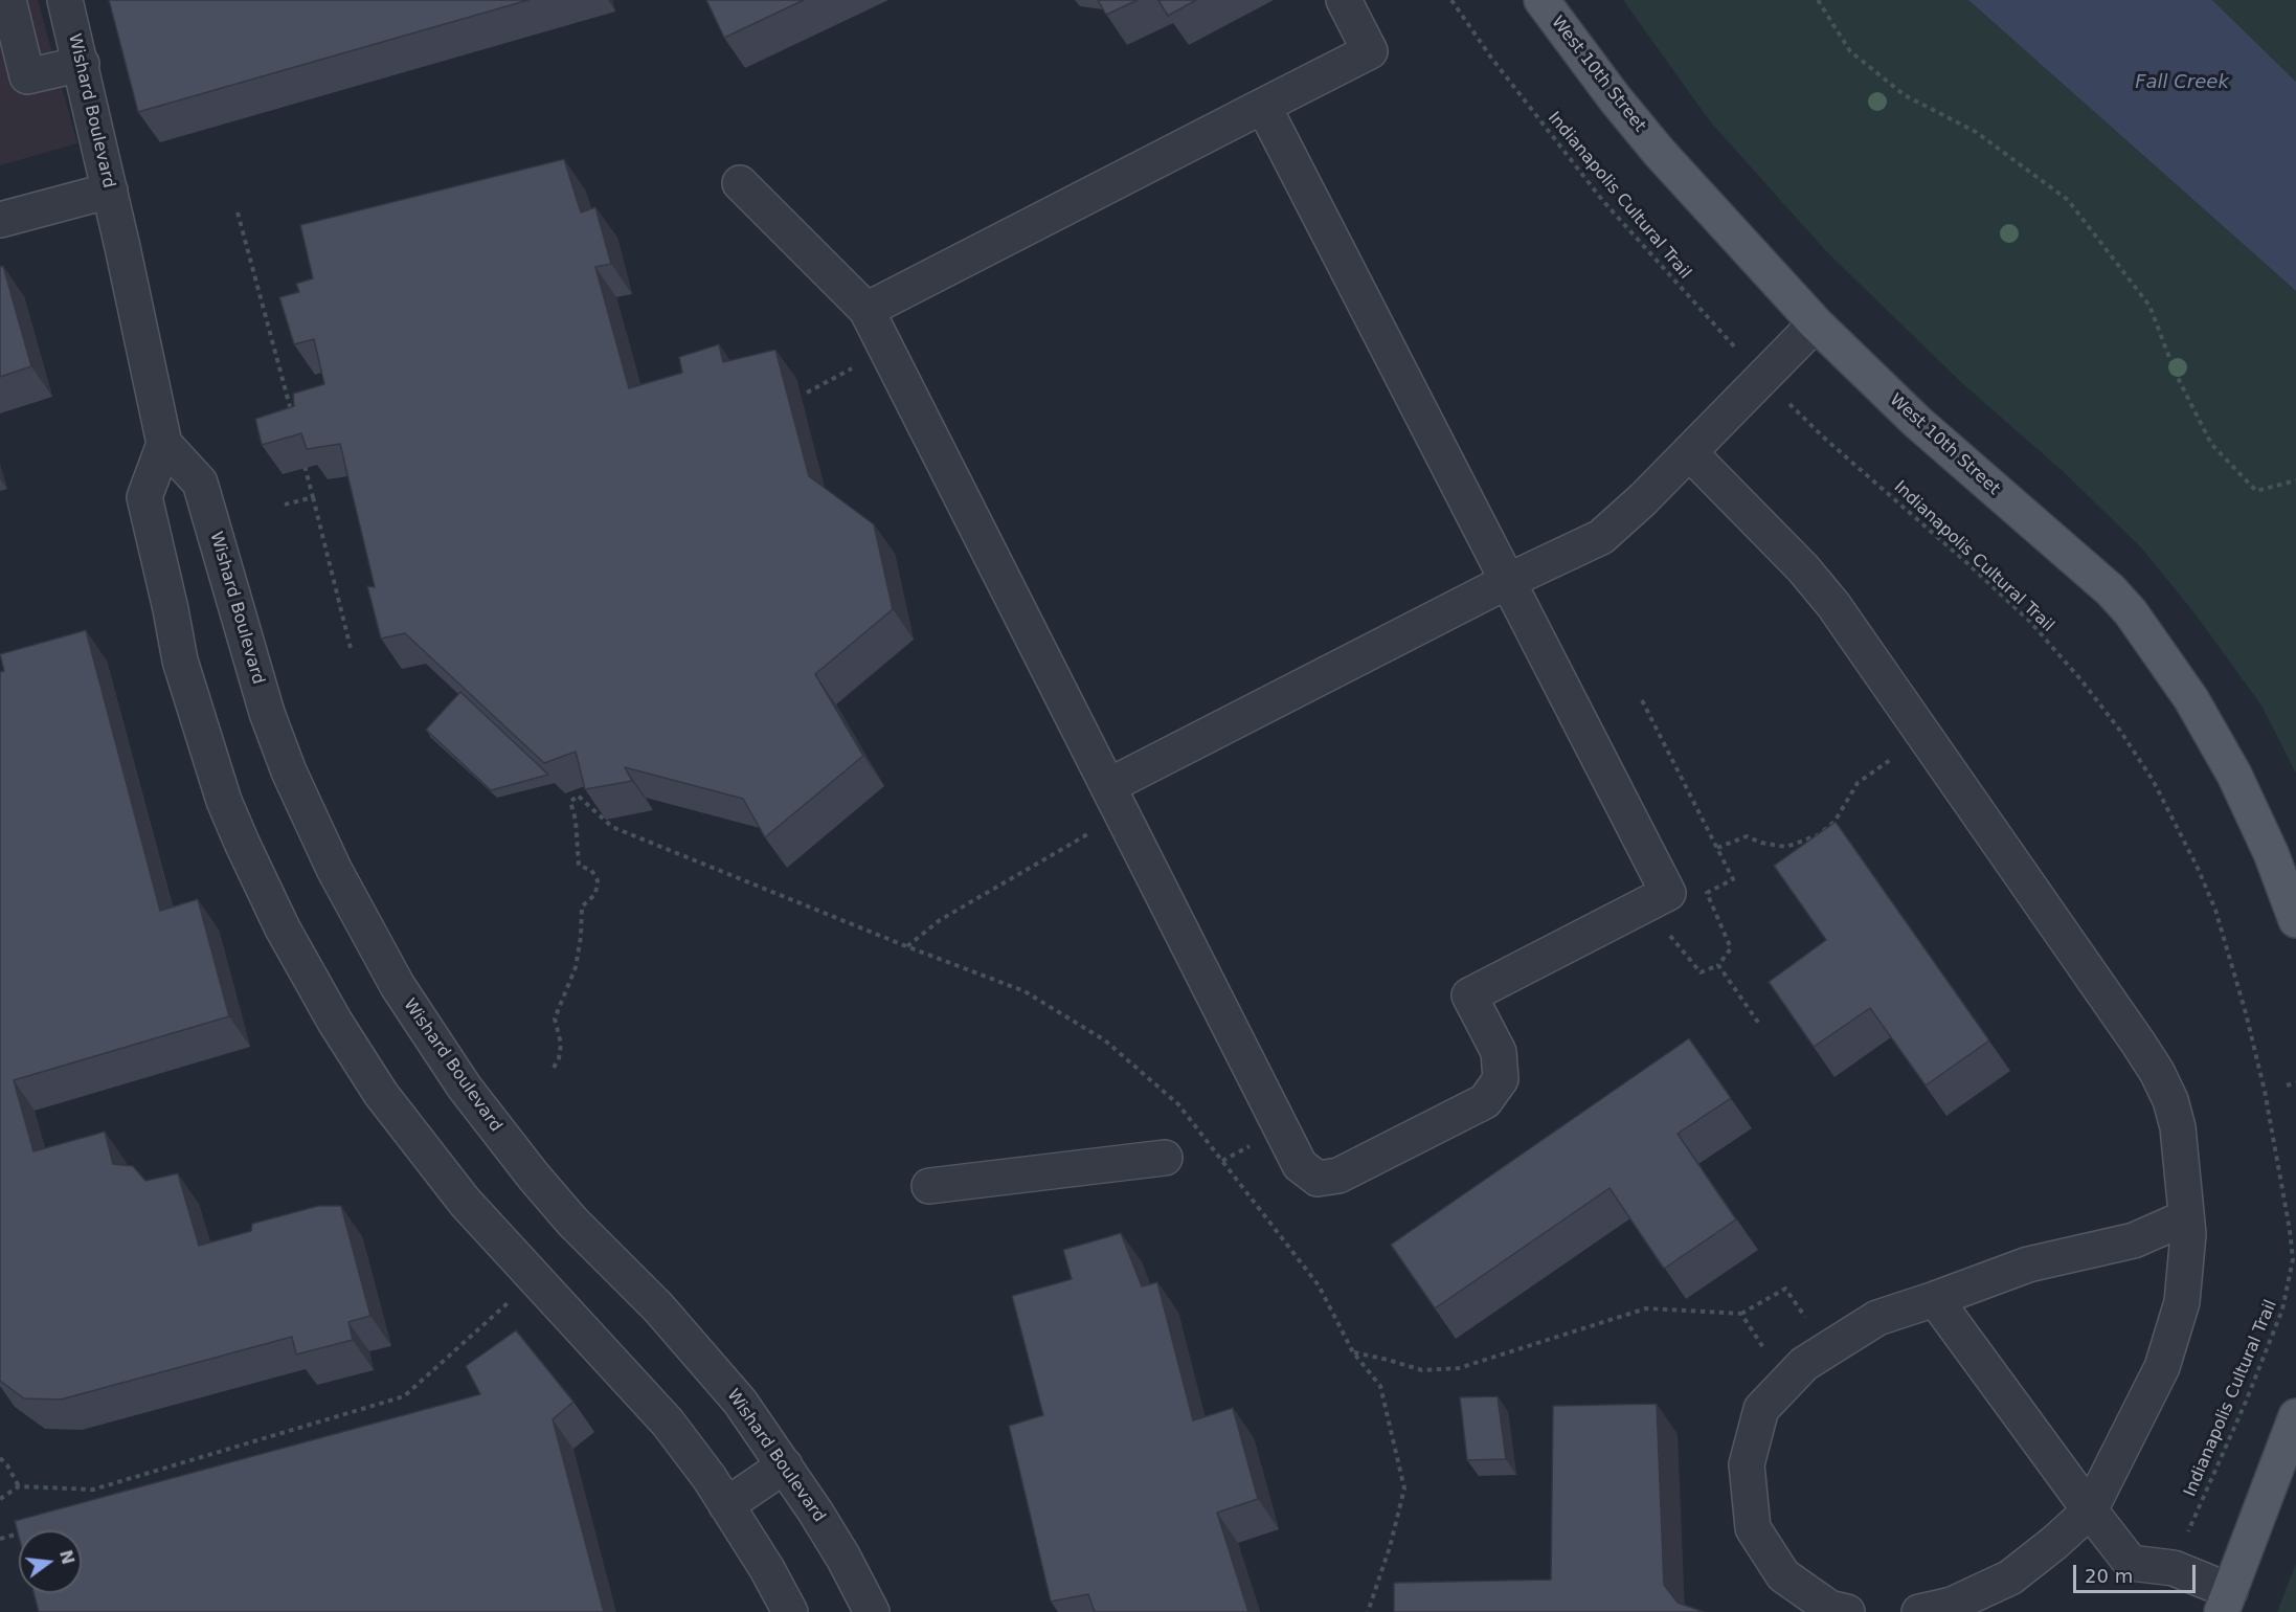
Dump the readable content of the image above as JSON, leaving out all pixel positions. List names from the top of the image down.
{
  "streets": {
    "main road": ["West 10th Street"],
    "street": ["Wishard Boulevard"],
    "path": ["Indianapolis Cultural Trail"]
  },
  "water": ["Fall Creek"],
  "scale_bar": "20 m",
  "north": "right"
}
